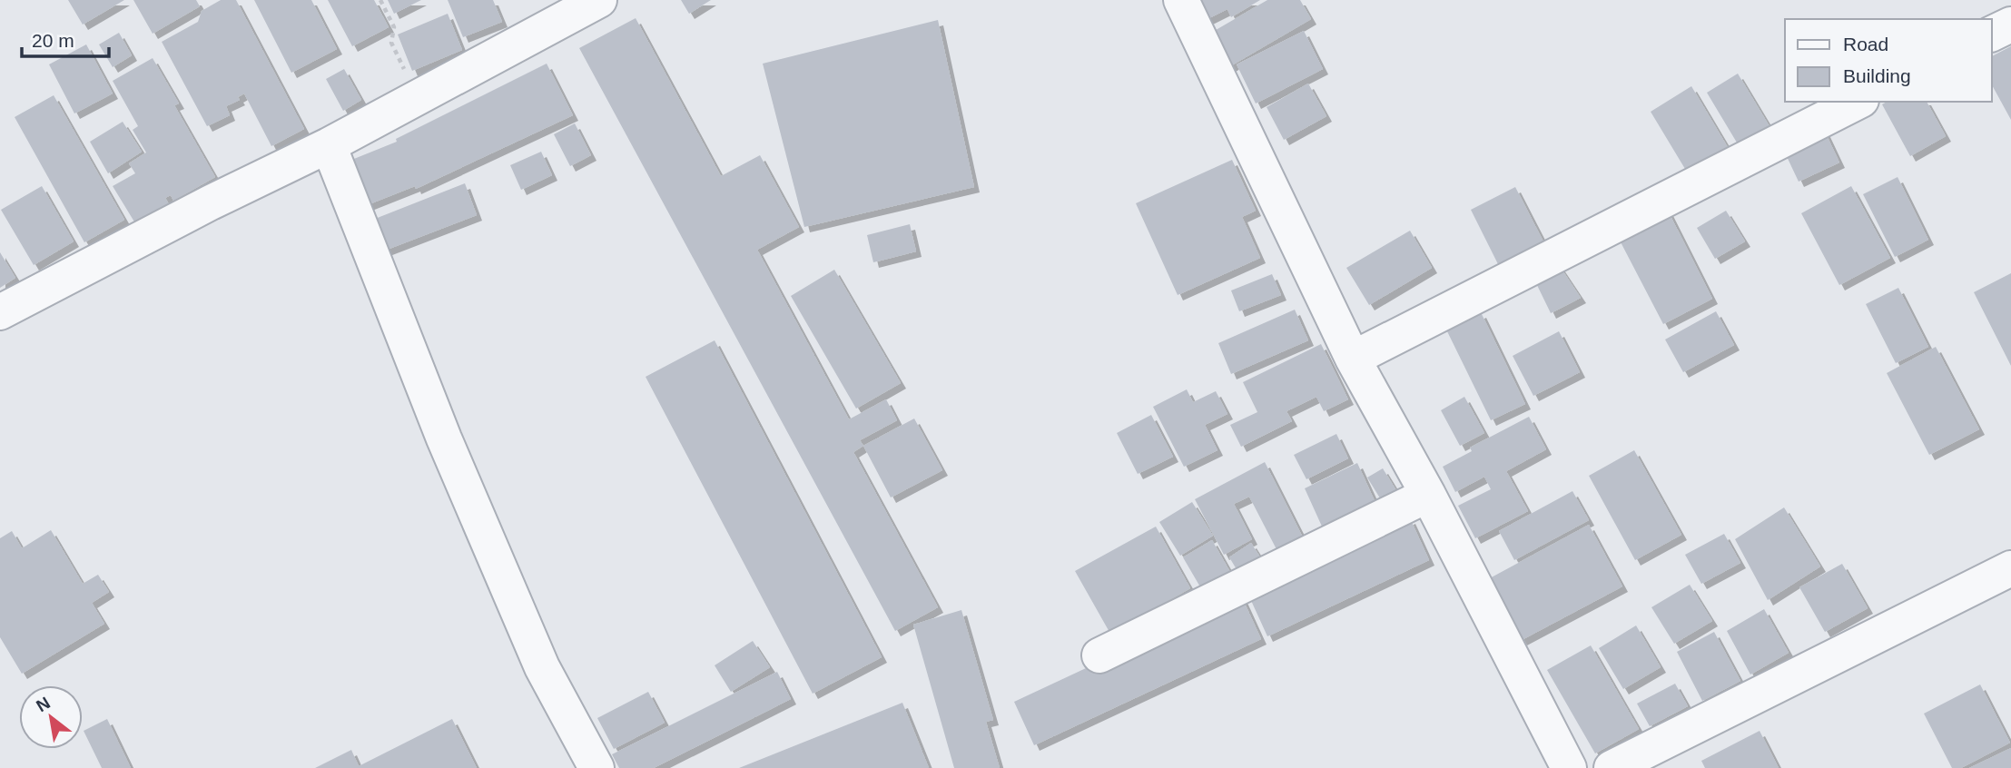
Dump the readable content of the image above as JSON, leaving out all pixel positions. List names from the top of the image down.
{
  "legend": ["Road", "Building"],
  "scale_bar": "20 m",
  "north": "top left"
}
